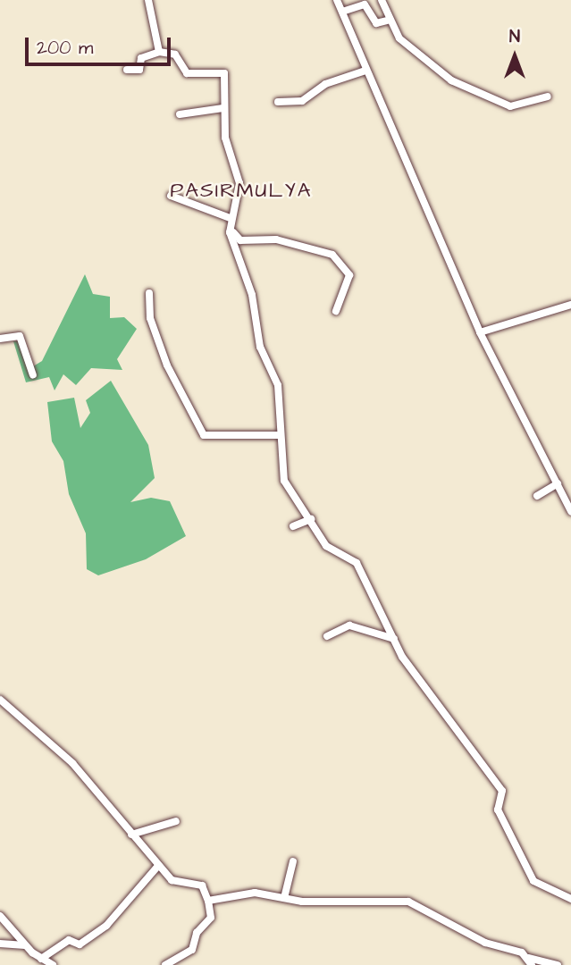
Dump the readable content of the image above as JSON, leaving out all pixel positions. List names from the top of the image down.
{
  "districts": ["PASIRMULYA"],
  "scale_bar": "200 m",
  "north": "top"
}
